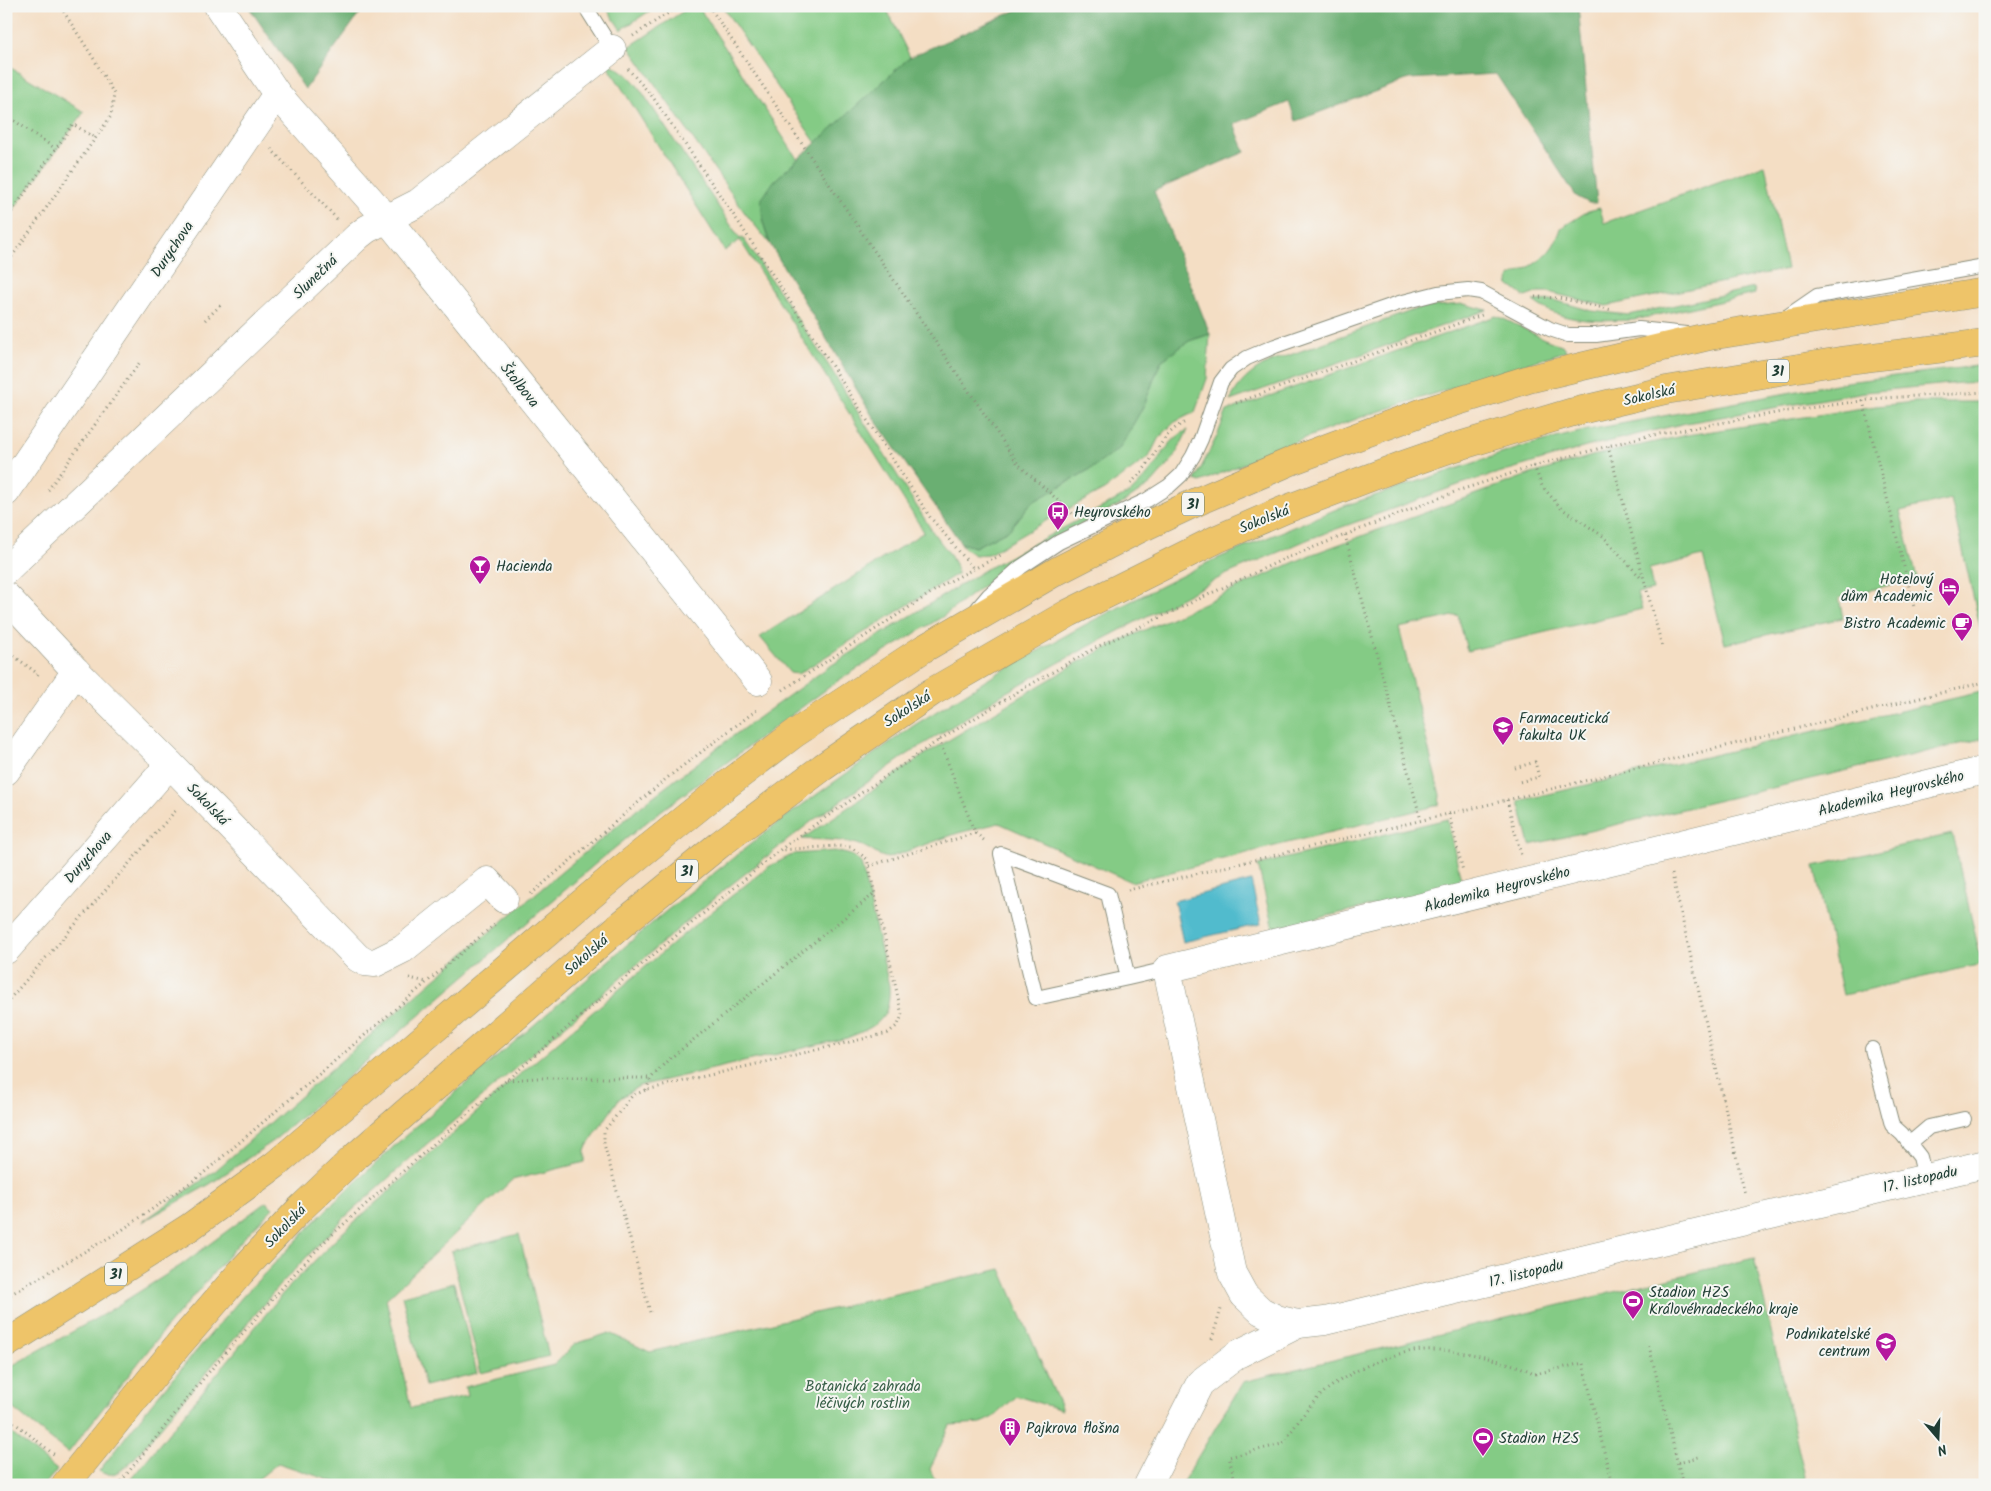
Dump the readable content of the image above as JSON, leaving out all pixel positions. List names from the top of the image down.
{
  "streets": {
    "main road": ["31", "Sokolská"],
    "street": [
      "Durychova",
      "Slunečná",
      "Štolbova",
      "Akademika Heyrovského",
      "17. listopadu"
    ]
  },
  "crossings": [
    ["Durychova", "Štolbova"],
    ["Durychova", "Sokolská"],
    ["Slunečná", "Štolbova"],
    ["Akademika Heyrovského", "17. listopadu"]
  ],
  "parks": ["Botanická zahrada léčivých rostlin"],
  "places": {
    "bus stop": ["Heyrovského"],
    "bar": ["Hacienda"],
    "hotel": ["Hotelový dům Academic"],
    "cafe": ["Bistro Academic"],
    "school or university": ["Farmaceutická fakulta UK", "Podnikatelské centrum"],
    "sports": ["Stadion HZS Královéhradeckého kraje", "Stadion HZS"],
    "building": ["Pajkrova flošna"]
  },
  "north": "bottom"
}
